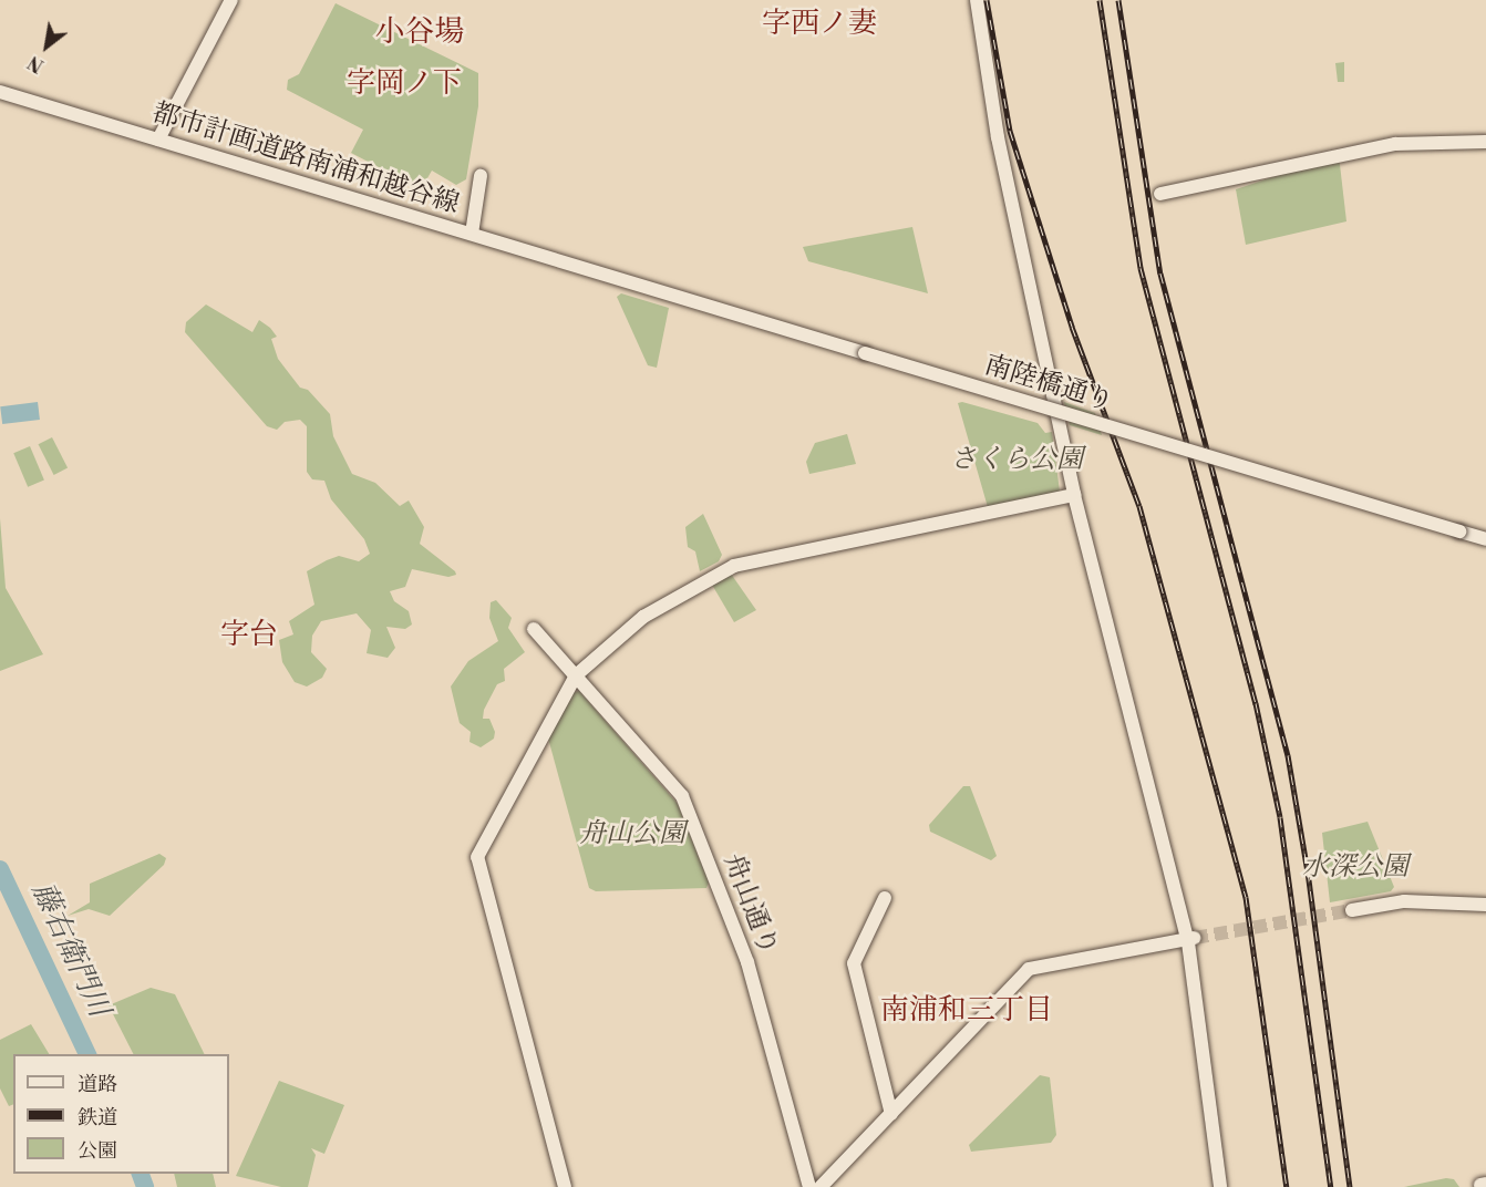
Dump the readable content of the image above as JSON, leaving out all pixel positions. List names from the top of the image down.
{
  "streets": {
    "street": ["都市計画道路南浦和越谷線", "南陸橋通り", "舟山通り"]
  },
  "crossings": [
    ["都市計画道路南浦和越谷線", "南陸橋通り"]
  ],
  "districts": [
    "字西ノ妻",
    "小谷場",
    "字岡ノ下",
    "字台",
    "南浦和三丁目"
  ],
  "water": ["藤右衛門川"],
  "parks": ["さくら公園", "舟山公園", "水深公園"],
  "legend": ["道路", "鉄道", "公園"],
  "north": "bottom left"
}
